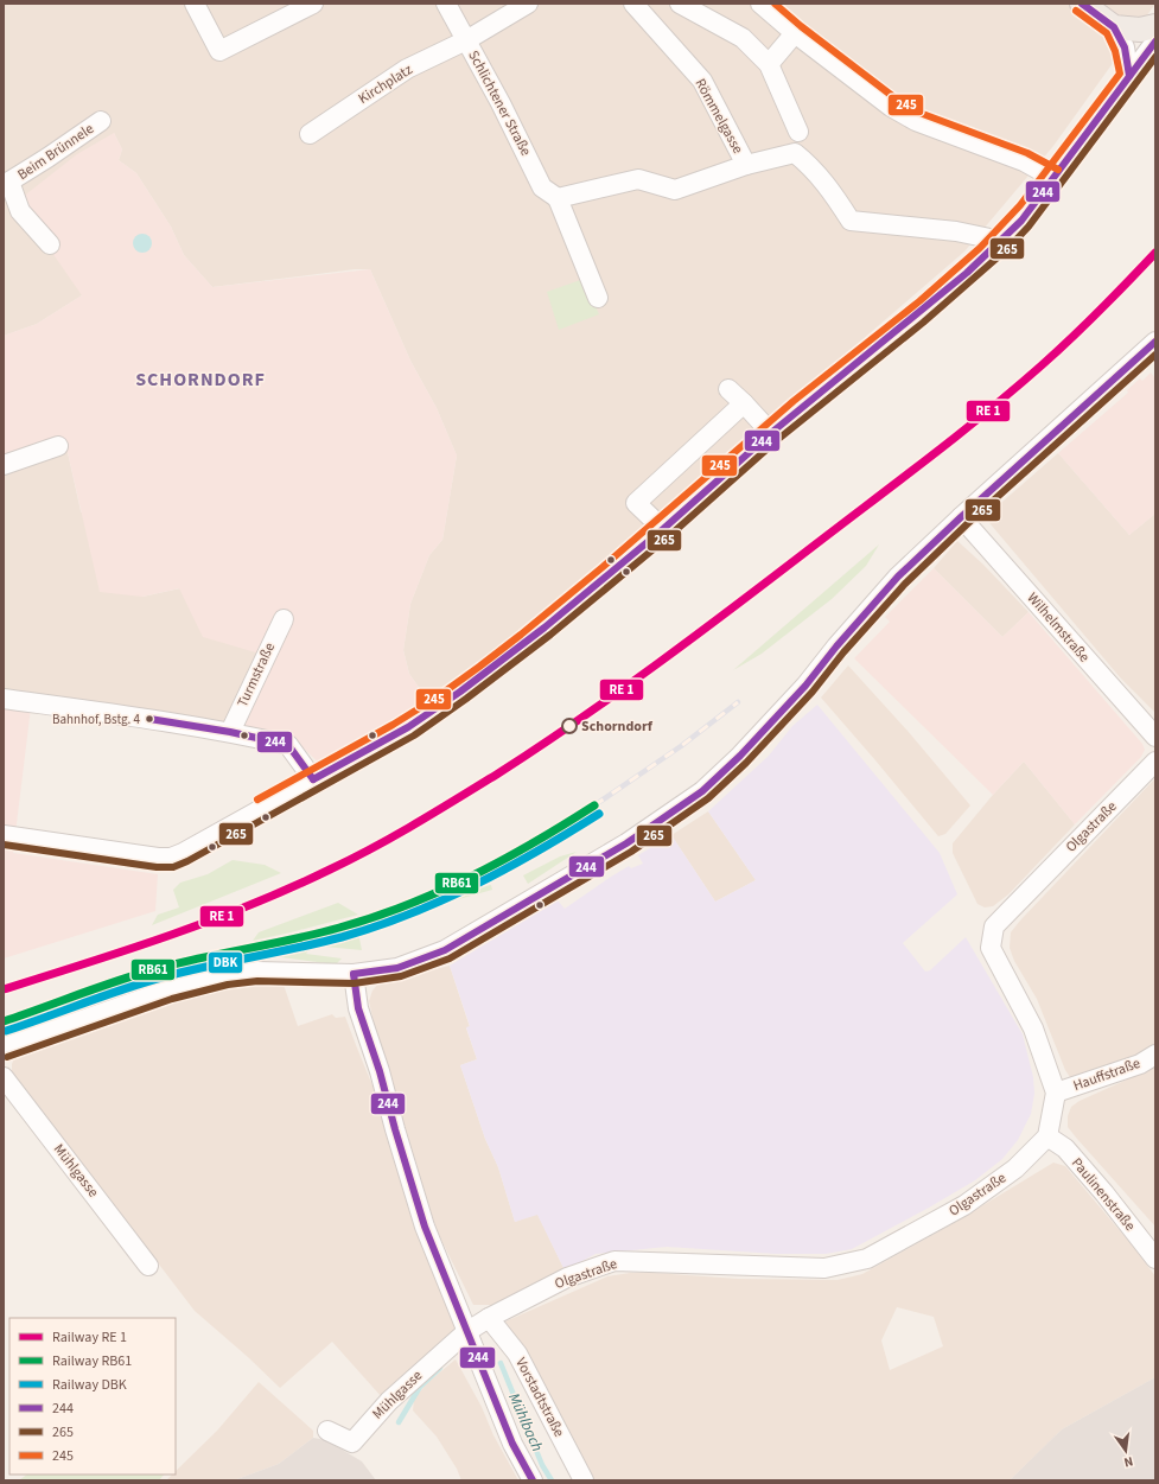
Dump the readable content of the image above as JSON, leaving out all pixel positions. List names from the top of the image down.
{
  "streets": {
    "street": [
      "Kirchplatz",
      "Schlichtener Straße",
      "Römmelgasse",
      "Beim Brünnele",
      "Wilhelmstraße",
      "Turmstraße",
      "Olgastraße",
      "Hauffstraße",
      "Mühlgasse",
      "Paulinenstraße",
      "Vorstadtstraße"
    ]
  },
  "crossings": [
    ["Kirchplatz", "Schlichtener Straße"],
    ["Olgastraße", "Hauffstraße"],
    ["Olgastraße", "Mühlgasse"],
    ["Olgastraße", "Paulinenstraße"],
    ["Olgastraße", "Vorstadtstraße"]
  ],
  "districts": ["SCHORNDORF"],
  "water": ["Mühlbach"],
  "places": ["Bahnhof, Bstg. 4", "Schorndorf"],
  "lines": [
    "transit line 244",
    "transit line 245",
    "transit line 265",
    "rail line RB61",
    "rail line DBK"
  ],
  "legend": [
    "Railway RE 1",
    "Railway RB61",
    "Railway DBK",
    "244",
    "265",
    "245"
  ],
  "north": "bottom"
}
